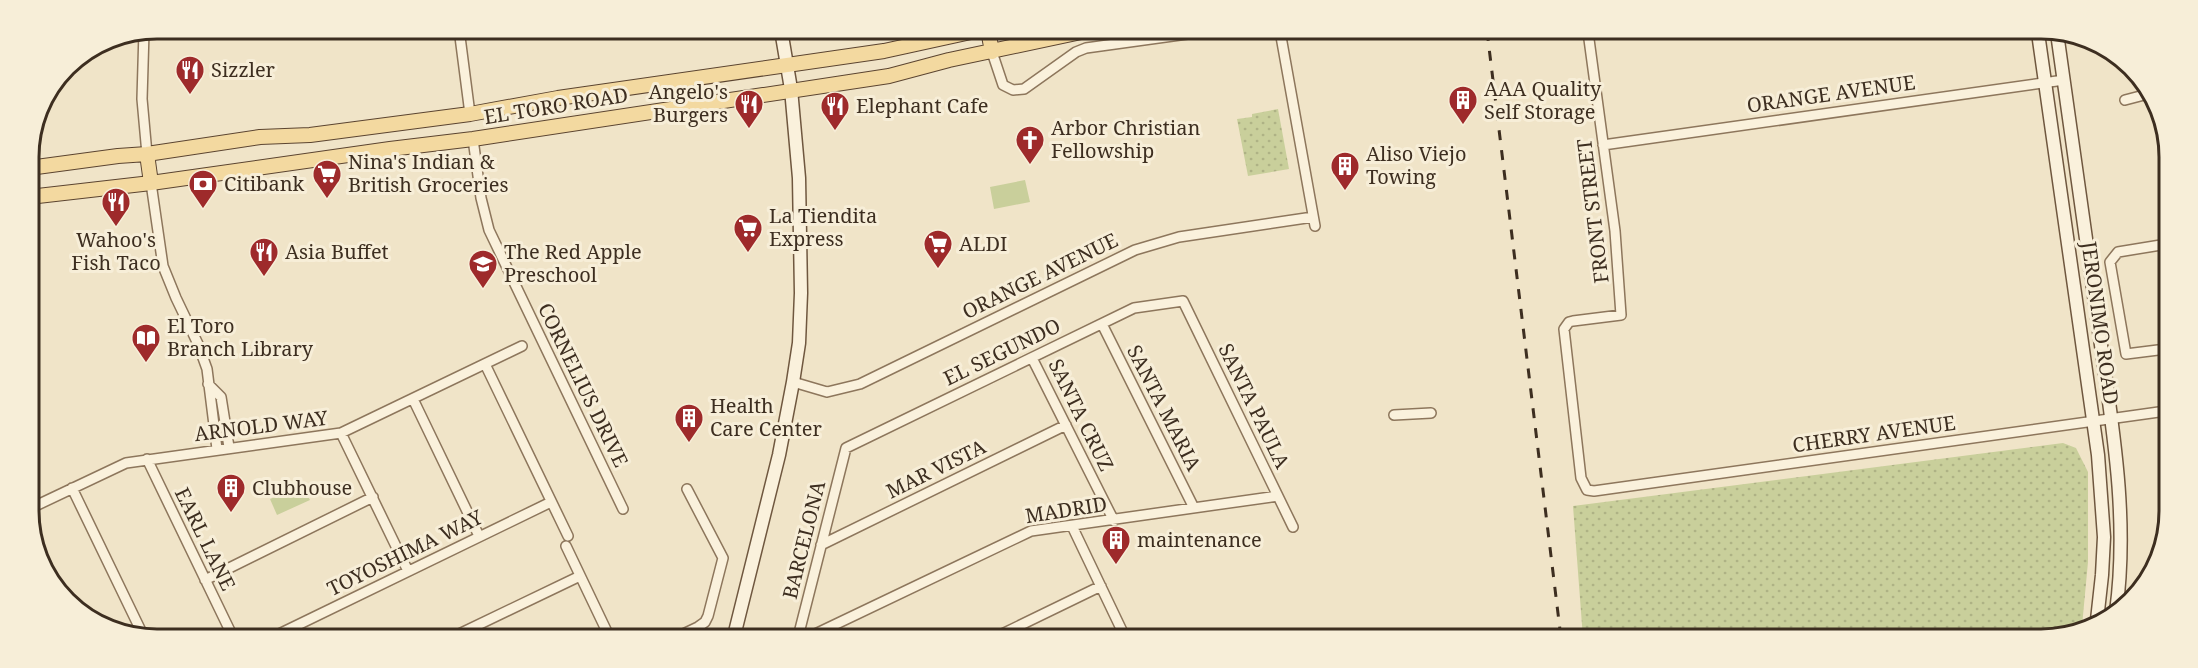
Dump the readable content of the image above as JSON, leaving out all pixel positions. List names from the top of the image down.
{
  "streets": {
    "main road": ["EL TORO ROAD", "JERONIMO ROAD"],
    "street": [
      "ORANGE AVENUE",
      "FRONT STREET",
      "EL SEGUNDO",
      "CORNELIUS DRIVE",
      "SANTA PAULA",
      "SANTA MARIA",
      "SANTA CRUZ",
      "ARNOLD WAY",
      "CHERRY AVENUE",
      "MAR VISTA",
      "MADRID",
      "EARL LANE",
      "BARCELONA",
      "TOYOSHIMA WAY"
    ]
  },
  "crossings": [
    ["ORANGE AVENUE", "FRONT STREET"],
    ["ORANGE AVENUE", "JERONIMO ROAD"],
    ["EL TORO ROAD", "CORNELIUS DRIVE"],
    ["FRONT STREET", "CHERRY AVENUE"],
    ["JERONIMO ROAD", "CHERRY AVENUE"],
    ["EL SEGUNDO", "SANTA PAULA"],
    ["EL SEGUNDO", "SANTA MARIA"],
    ["EL SEGUNDO", "SANTA CRUZ"],
    ["EL SEGUNDO", "BARCELONA"],
    ["SANTA PAULA", "MADRID"],
    ["SANTA MARIA", "MADRID"],
    ["SANTA CRUZ", "MAR VISTA"],
    ["SANTA CRUZ", "MADRID"],
    ["ARNOLD WAY", "EARL LANE"],
    ["MAR VISTA", "BARCELONA"]
  ],
  "places": {
    "restaurant": [
      "Sizzler",
      "Angelo's Burgers",
      "Elephant Cafe",
      "Wahoo's Fish Taco",
      "Asia Buffet"
    ],
    "building": [
      "AAA Quality Self Storage",
      "Aliso Viejo Towing",
      "Health Care Center",
      "Clubhouse",
      "maintenance"
    ],
    "church": ["Arbor Christian Fellowship"],
    "supermarket": ["Nina's Indian & British Groceries", "La Tiendita Express", "ALDI"],
    "bank": ["Citibank"],
    "school or university": ["The Red Apple Preschool"],
    "library": ["El Toro Branch Library"]
  }
}
